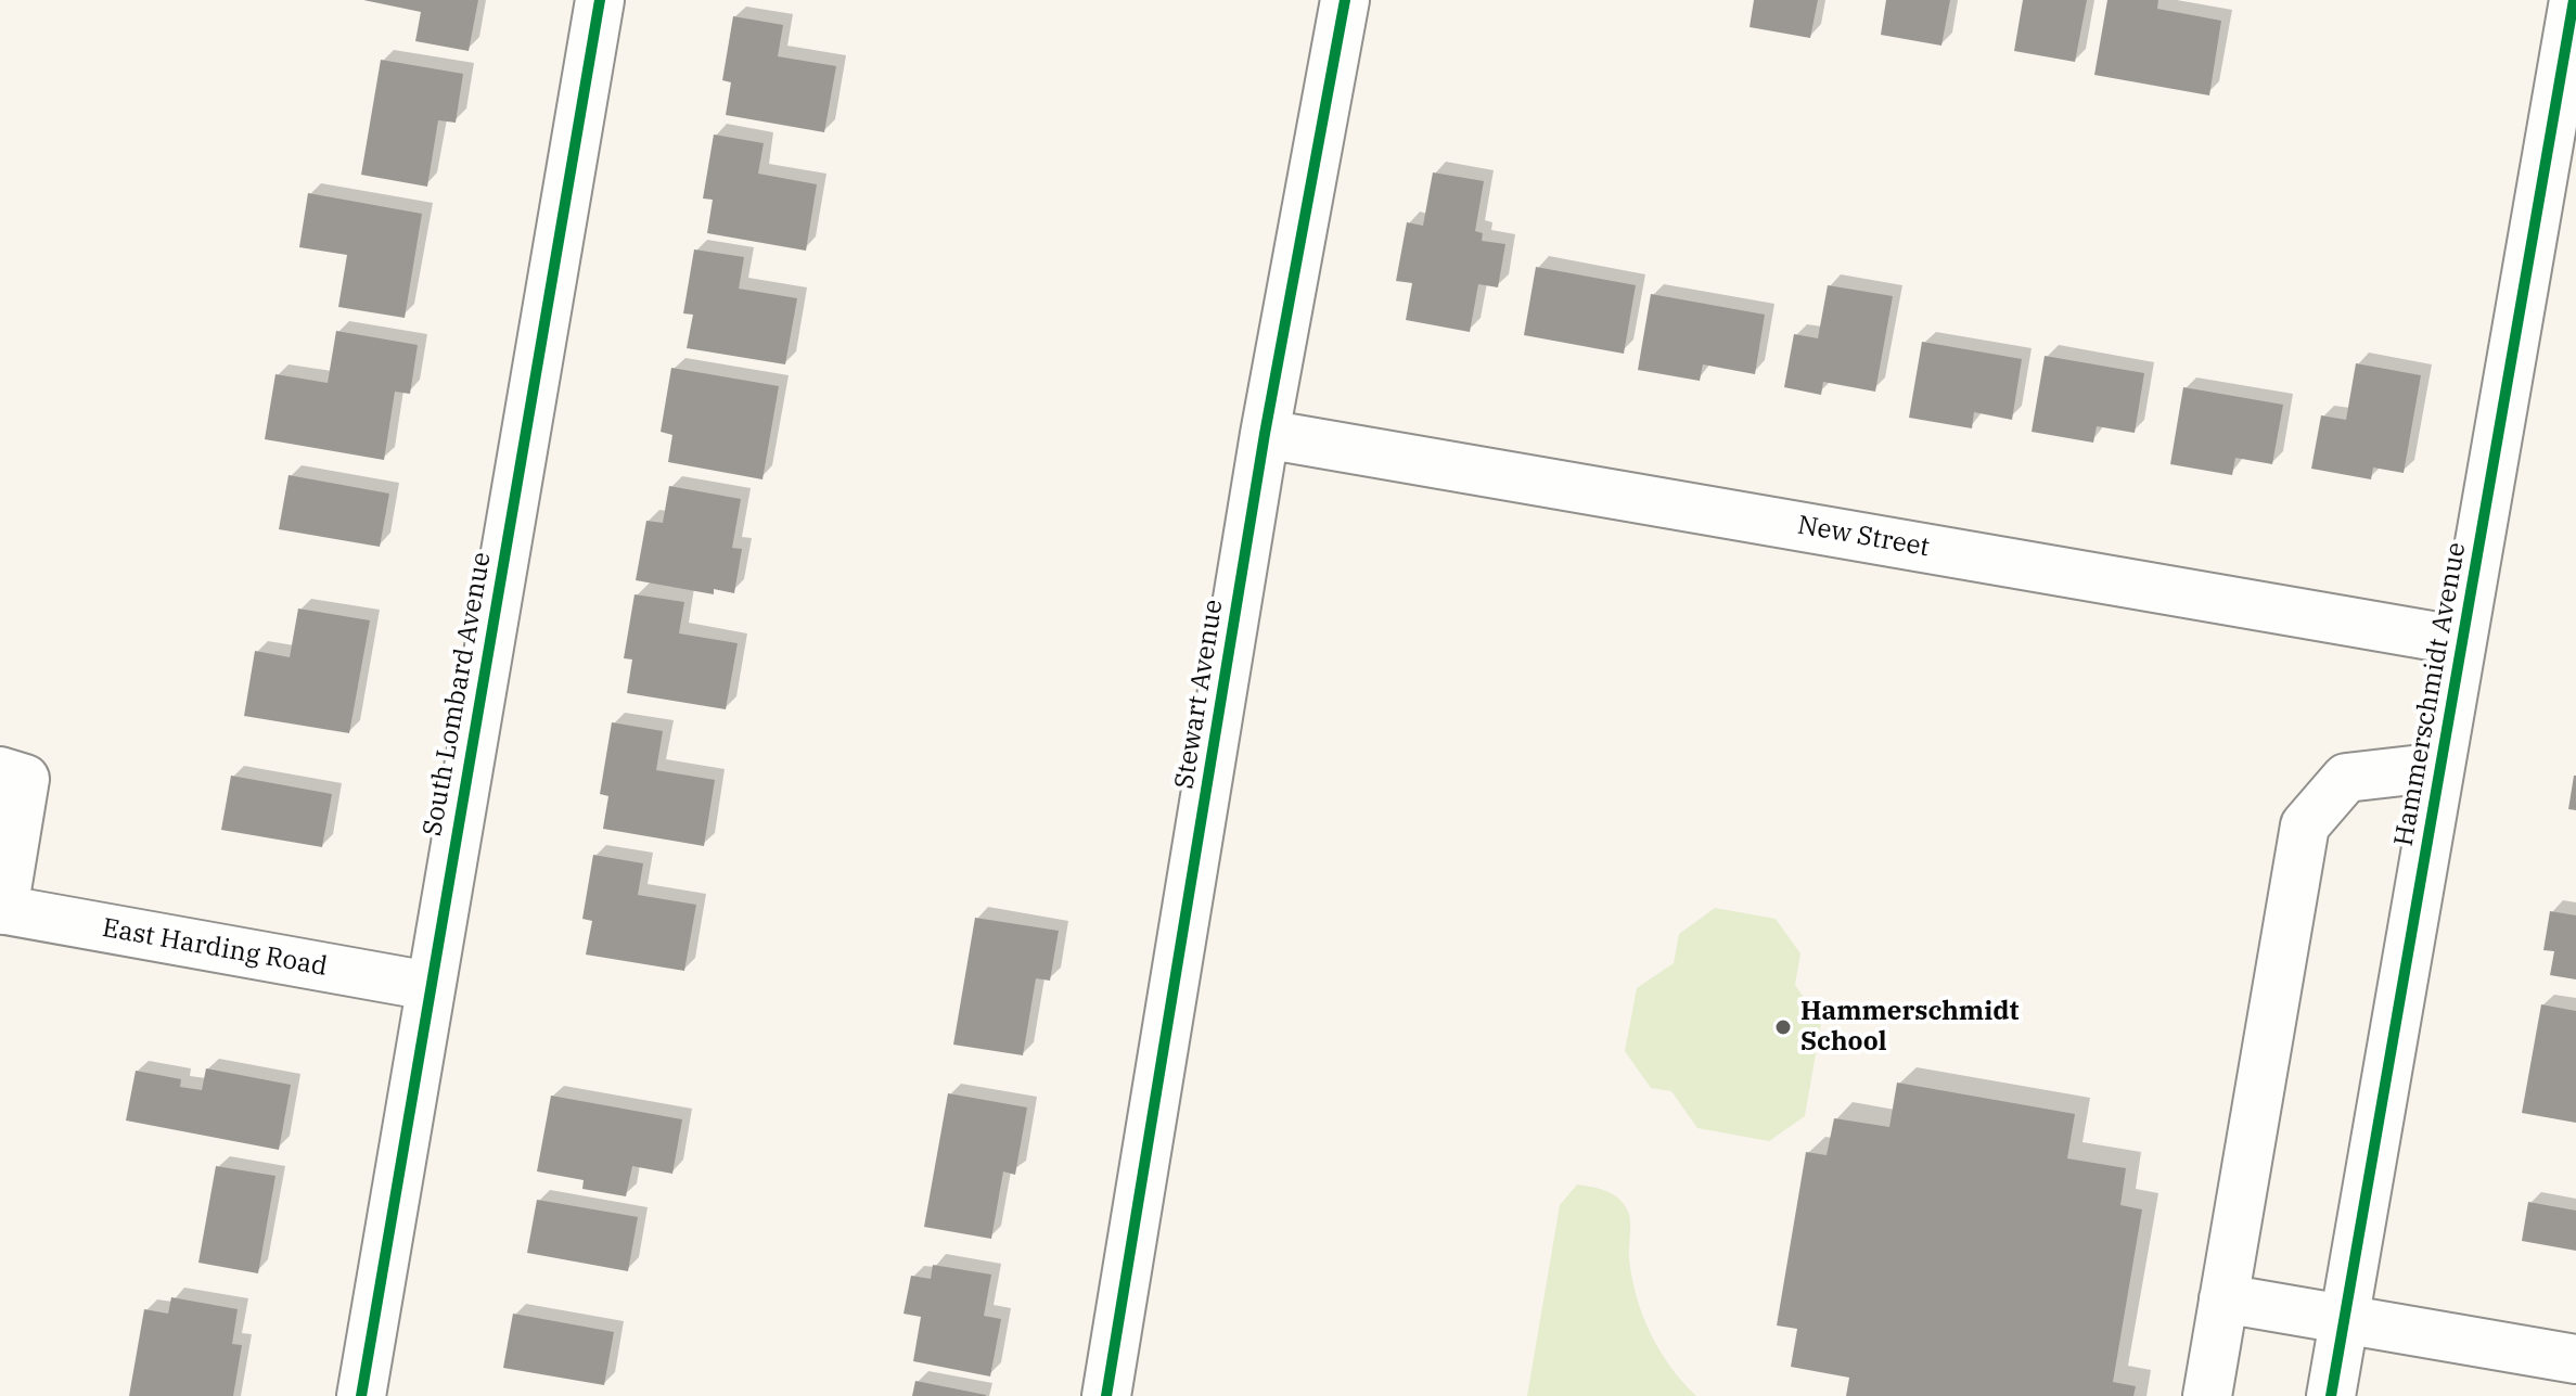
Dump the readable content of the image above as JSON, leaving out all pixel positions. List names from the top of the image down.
{
  "streets": {
    "street": [
      "New Street",
      "South Lombard Avenue",
      "Stewart Avenue",
      "Hammerschmidt Avenue",
      "East Harding Road"
    ]
  },
  "crossings": [
    ["New Street", "Stewart Avenue"],
    ["New Street", "Hammerschmidt Avenue"],
    ["South Lombard Avenue", "East Harding Road"]
  ],
  "places": ["Hammerschmidt School"]
}
